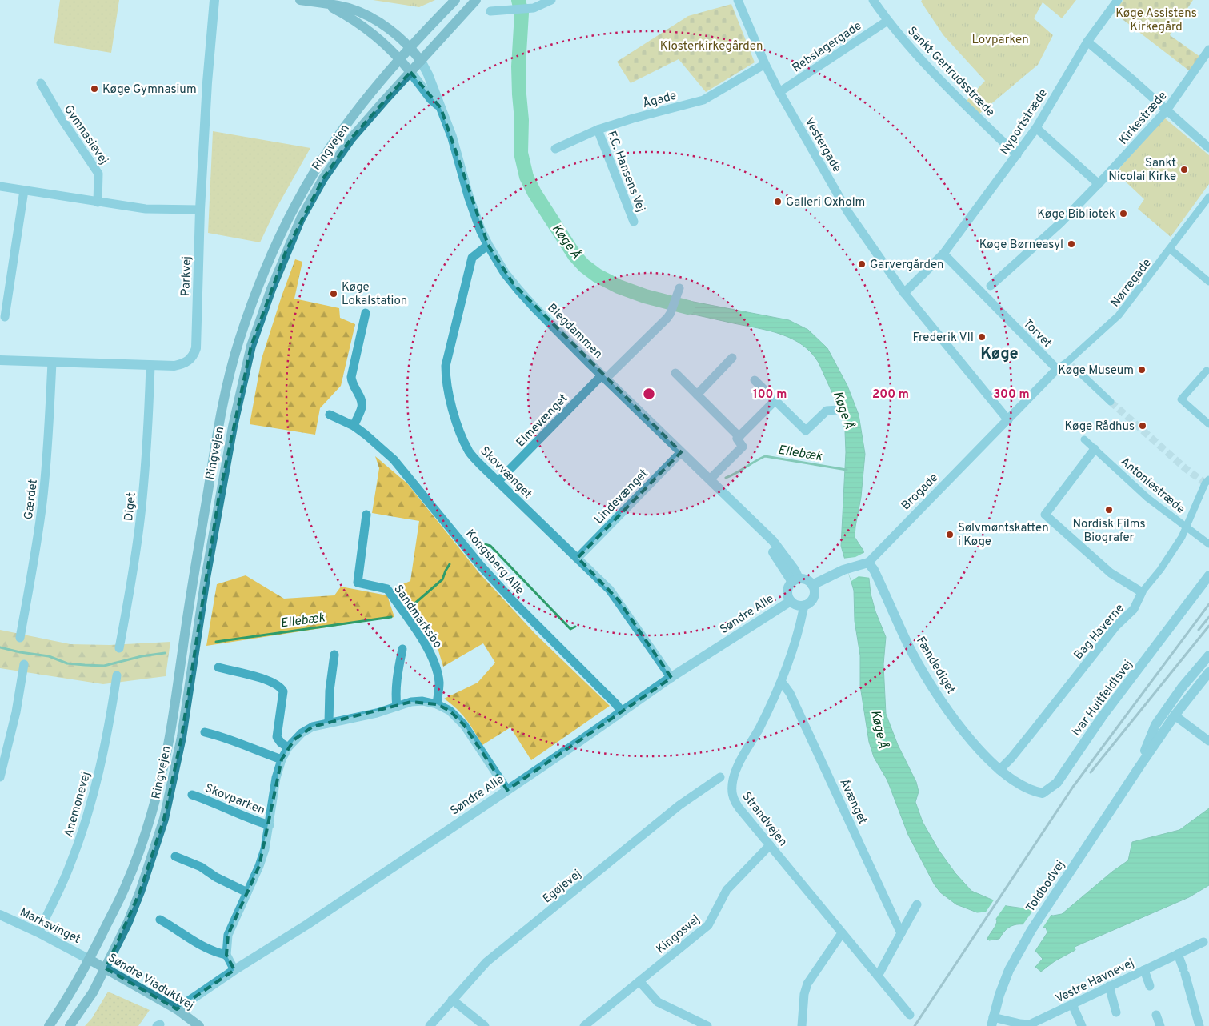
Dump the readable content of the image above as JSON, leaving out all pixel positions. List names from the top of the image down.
{
  "streets": {
    "main road": ["Ringvejen", "Søndre Viaduktvej"],
    "street": [
      "Rebslagergade",
      "Sankt Gertrudsstræde",
      "Ågade",
      "Kirkestræde",
      "Nyportstræde",
      "Gymnasievej",
      "Vestergade",
      "F.C. Hansens Vej",
      "Parkvej",
      "Nørregade",
      "Blegdammen",
      "Torvet",
      "Elmevænget",
      "Skovvænget",
      "Antoniestræde",
      "Brogade",
      "Lindevænget",
      "Gærdet",
      "Diget",
      "Kongsberg Alle",
      "Søndre Alle",
      "Sandmarksbo",
      "Bag Haverne",
      "Fændediget",
      "Ivar Huitfeldtsvej",
      "Skovparken",
      "Åvænget",
      "Anemonevej",
      "Strandvejen",
      "Egøjevej",
      "Toldbodvej",
      "Marksvinget",
      "Kingosvej",
      "Vestre Havnevej"
    ]
  },
  "crossings": [
    ["Rebslagergade", "Sankt Gertrudsstræde"],
    ["Rebslagergade", "Vestergade"],
    ["Sankt Gertrudsstræde", "Nyportstræde"],
    ["Ågade", "Vestergade"],
    ["Ågade", "F.C. Hansens Vej"],
    ["Kirkestræde", "Torvet"],
    ["Nyportstræde", "Torvet"],
    ["Ringvejen", "Blegdammen"],
    ["Ringvejen", "Marksvinget"],
    ["Ringvejen", "Søndre Viaduktvej"],
    ["Parkvej", "Gærdet"],
    ["Parkvej", "Diget"],
    ["Nørregade", "Torvet"],
    ["Blegdammen", "Elmevænget"],
    ["Blegdammen", "Skovvænget"],
    ["Blegdammen", "Brogade"],
    ["Blegdammen", "Lindevænget"],
    ["Blegdammen", "Søndre Alle"],
    ["Blegdammen", "Strandvejen"],
    ["Elmevænget", "Skovvænget"],
    ["Skovvænget", "Lindevænget"],
    ["Skovvænget", "Søndre Alle"],
    ["Brogade", "Søndre Alle"],
    ["Brogade", "Fændediget"],
    ["Brogade", "Strandvejen"],
    ["Kongsberg Alle", "Søndre Alle"],
    ["Søndre Alle", "Skovparken"],
    ["Søndre Alle", "Strandvejen"],
    ["Søndre Alle", "Søndre Viaduktvej"],
    ["Sandmarksbo", "Skovparken"],
    ["Bag Haverne", "Fændediget"],
    ["Bag Haverne", "Ivar Huitfeldtsvej"],
    ["Fændediget", "Ivar Huitfeldtsvej"],
    ["Åvænget", "Strandvejen"],
    ["Anemonevej", "Marksvinget"],
    ["Strandvejen", "Kingosvej"],
    ["Toldbodvej", "Vestre Havnevej"],
    ["Marksvinget", "Søndre Viaduktvej"]
  ],
  "districts": ["Køge"],
  "water": ["Køge Å", "Ellebæk"],
  "parks": ["Køge Assistens Kirkegård", "Lovparken", "Klosterkirkegården"],
  "places": [
    "Køge Gymnasium",
    "Sankt Nicolai Kirke",
    "Galleri Oxholm",
    "Køge Bibliotek",
    "Køge Børneasyl",
    "Garvergården",
    "Køge Lokalstation",
    "Frederik VII",
    "Køge Museum",
    "Køge Rådhus",
    "Nordisk Films Biografer",
    "Sølvmøntskatten i Køge"
  ],
  "rings": ["100 m", "200 m", "300 m"]
}
